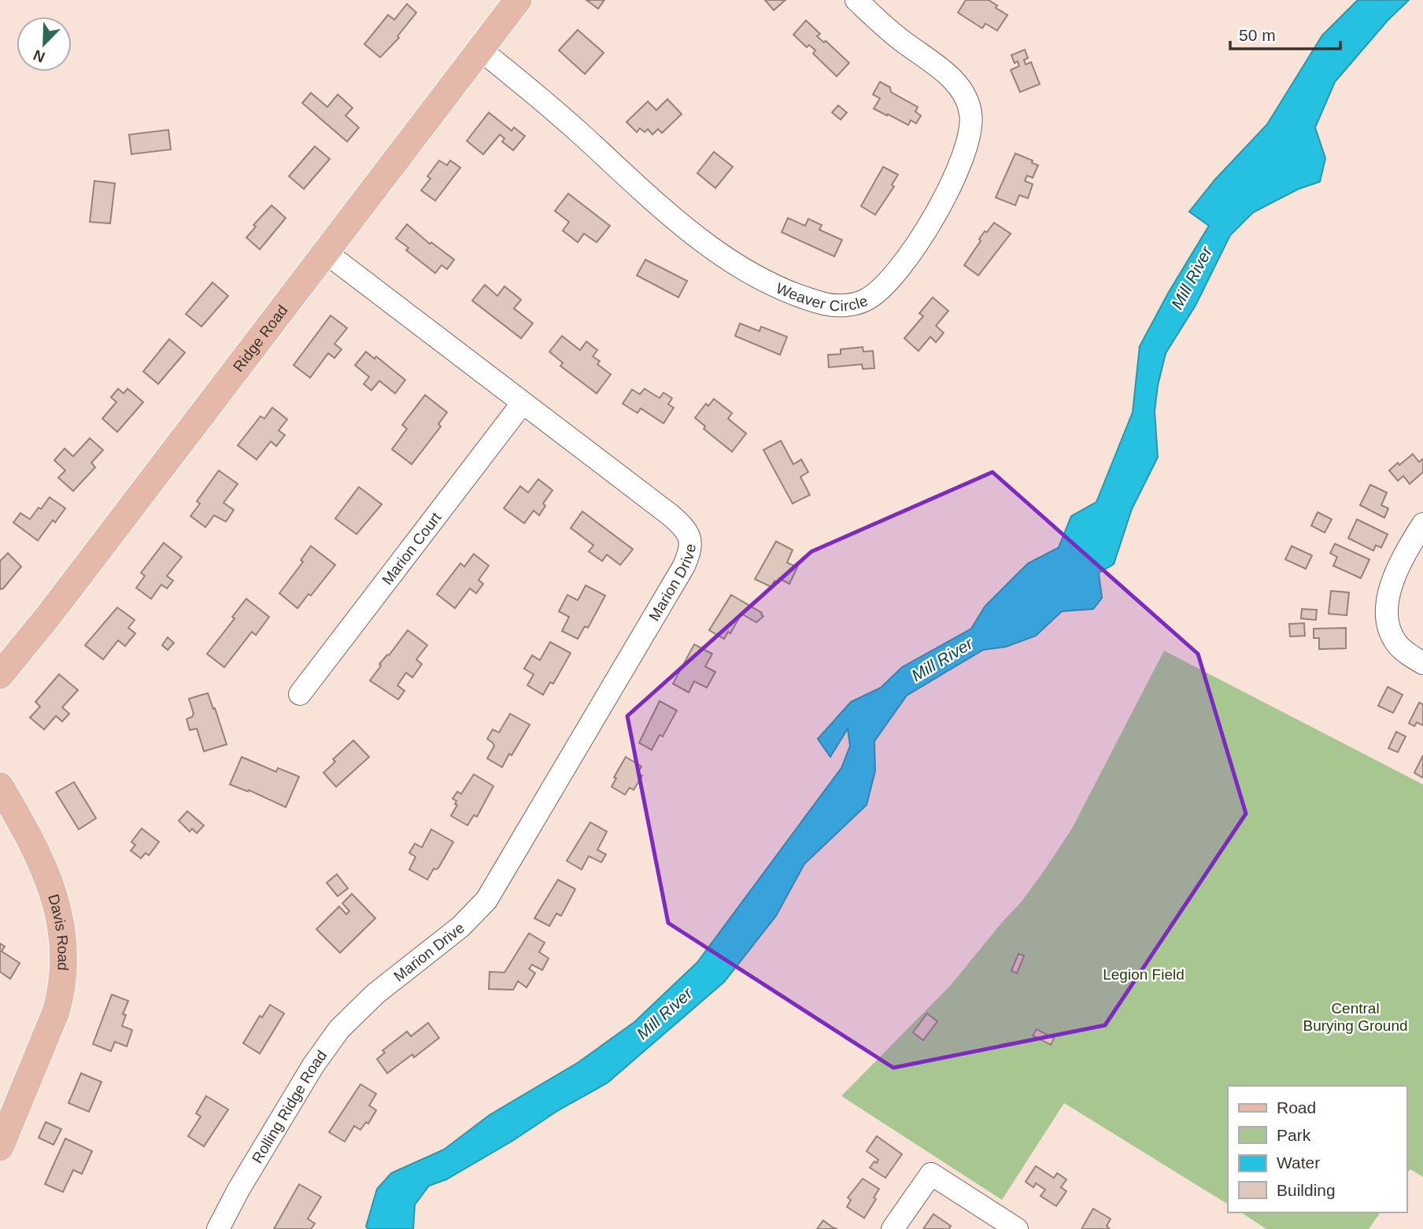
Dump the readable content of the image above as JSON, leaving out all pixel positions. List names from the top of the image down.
{
  "streets": {
    "main road": ["Ridge Road", "Davis Road"],
    "street": [
      "Weaver Circle",
      "Marion Court",
      "Marion Drive",
      "Rolling Ridge Road"
    ]
  },
  "crossings": [
    ["Weaver Circle", "Ridge Road"],
    ["Ridge Road", "Marion Drive"],
    ["Marion Court", "Marion Drive"],
    ["Marion Drive", "Rolling Ridge Road"]
  ],
  "water": ["Mill River"],
  "parks": ["Legion Field", "Central Burying Ground"],
  "legend": [
    "Road",
    "Park",
    "Water",
    "Building"
  ],
  "scale_bar": "50 m",
  "north": "bottom left"
}
